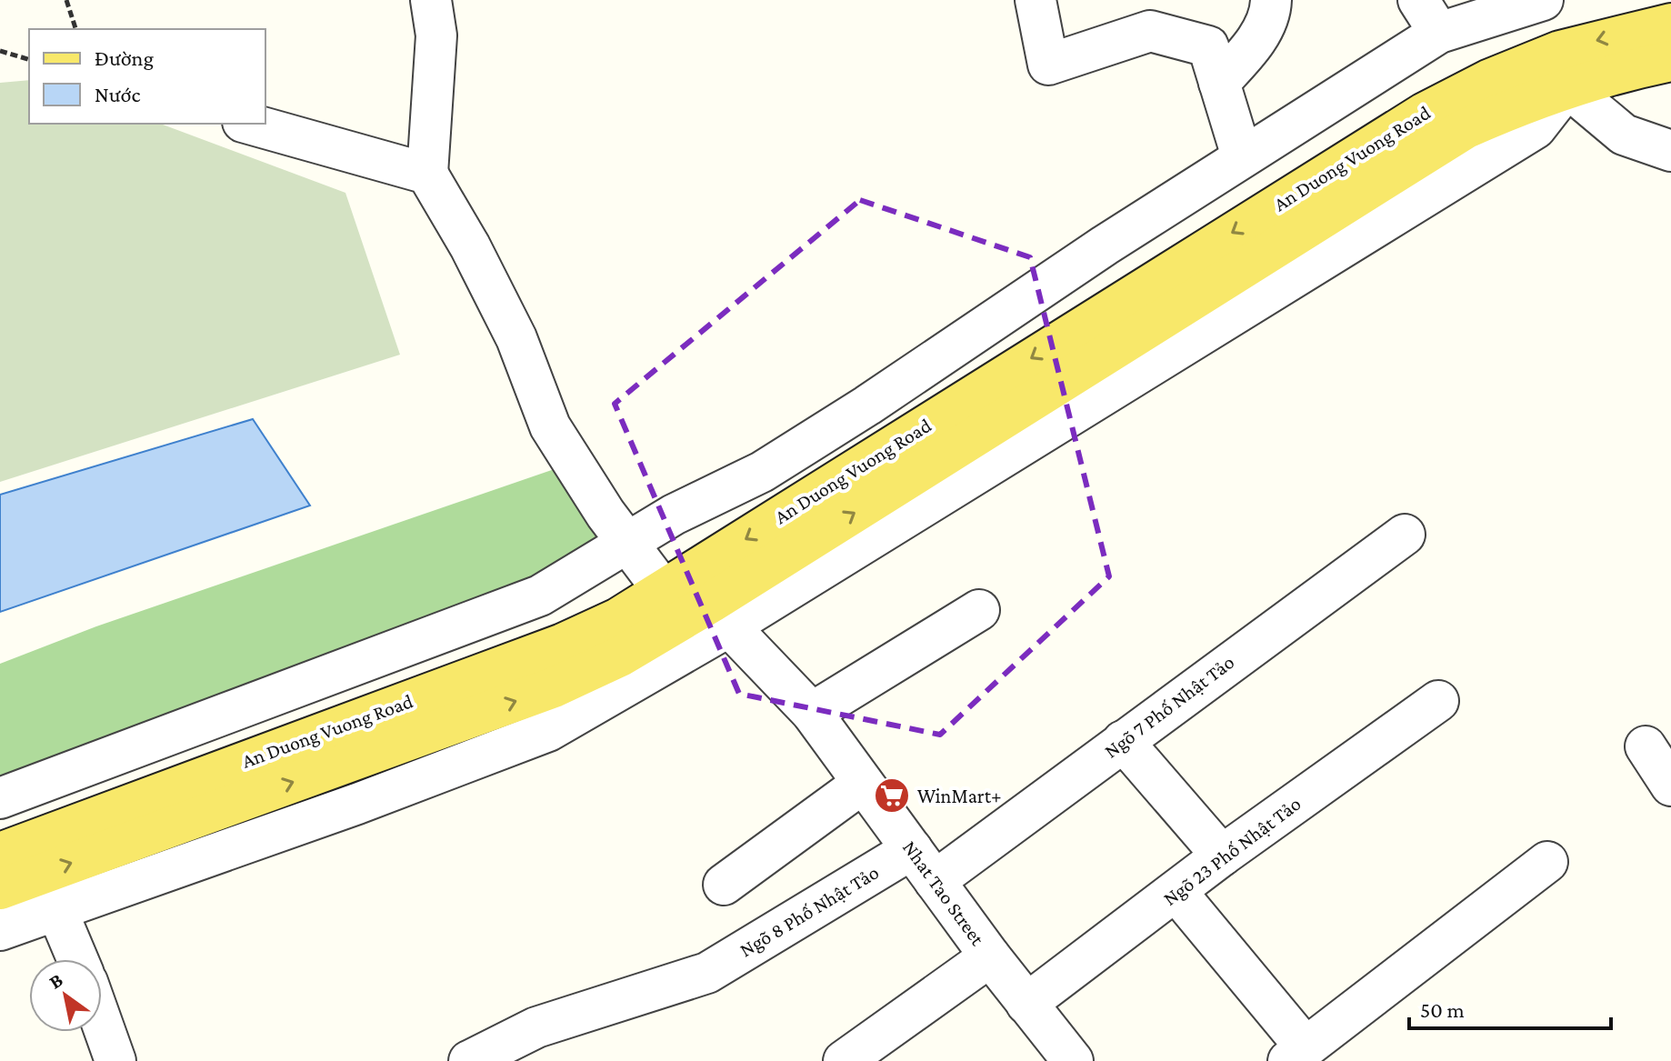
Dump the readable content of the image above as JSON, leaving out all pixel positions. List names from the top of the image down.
{
  "streets": {
    "main road": ["An Duong Vuong Road"],
    "street": [
      "Ngõ 7 Phố Nhật Tảo",
      "Ngõ 23 Phố Nhật Tảo",
      "Nhat Tao Street",
      "Ngõ 8 Phố Nhật Tảo"
    ]
  },
  "crossings": [
    ["An Duong Vuong Road", "Nhat Tao Street"],
    ["Ngõ 7 Phố Nhật Tảo", "Nhat Tao Street"],
    ["Ngõ 23 Phố Nhật Tảo", "Nhat Tao Street"],
    ["Nhat Tao Street", "Ngõ 8 Phố Nhật Tảo"]
  ],
  "places": {
    "supermarket": ["WinMart+"]
  },
  "legend": ["Đường", "Nước"],
  "scale_bar": "50 m",
  "north": "top left"
}
